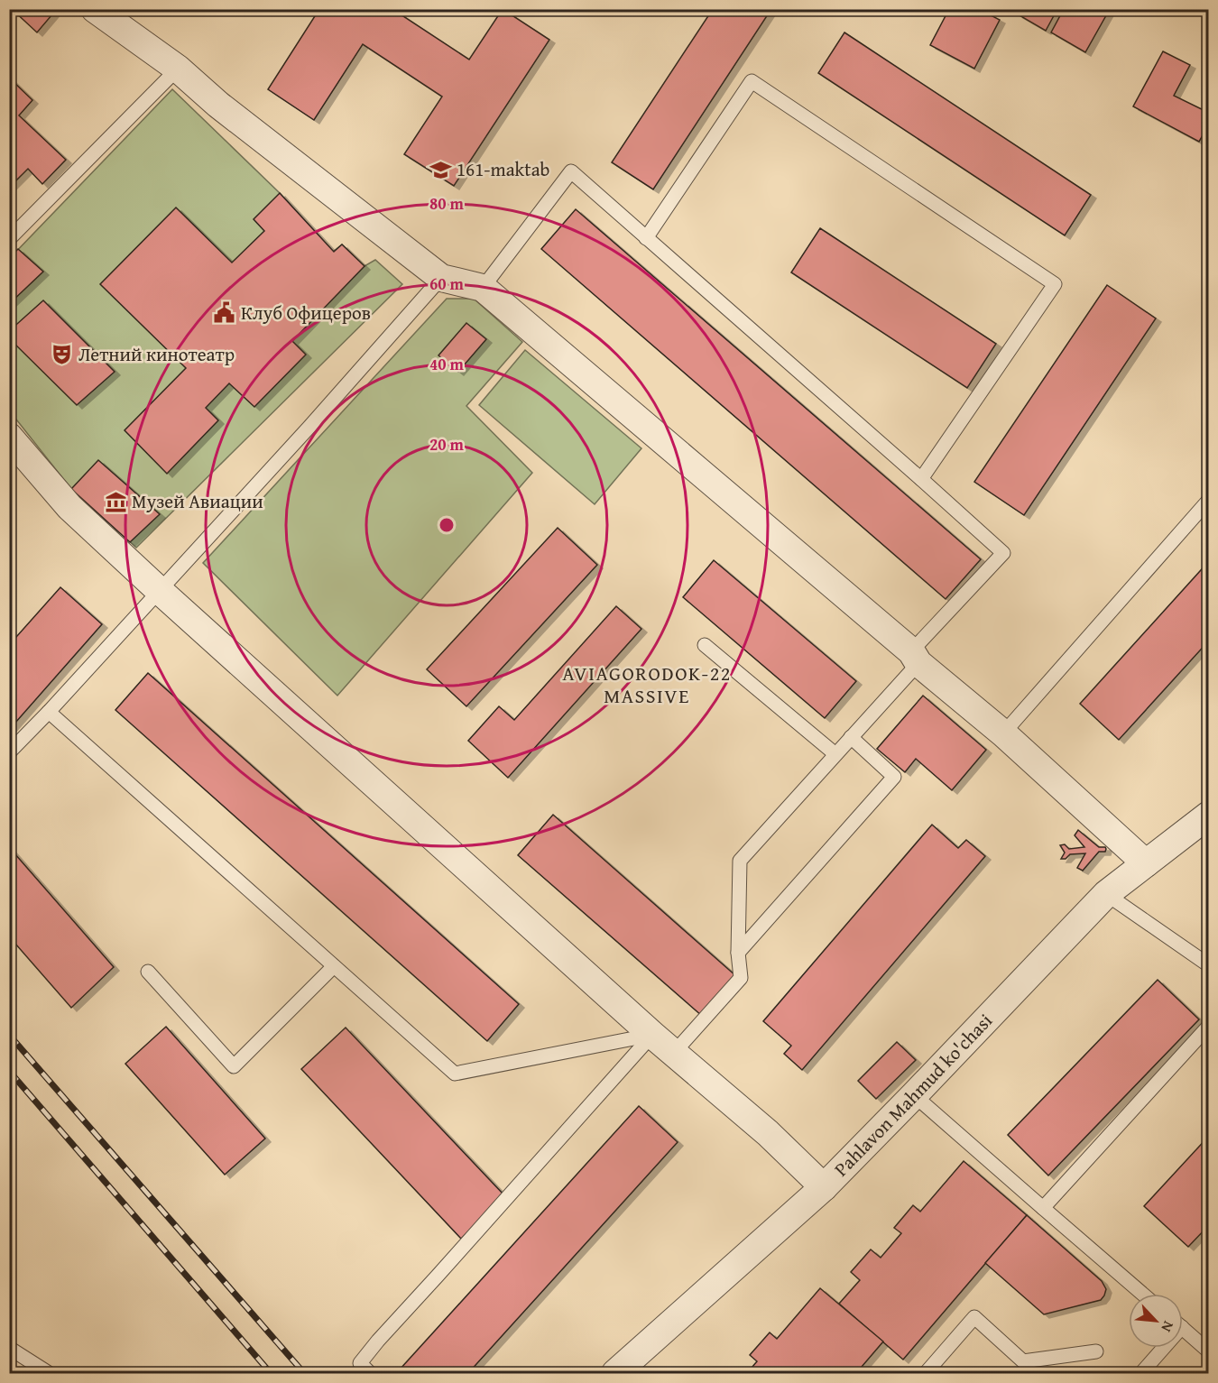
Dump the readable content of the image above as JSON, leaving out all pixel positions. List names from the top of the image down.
{
  "streets": {
    "street": ["Pahlavon Mahmud ko'chasi"]
  },
  "districts": ["AVIAGORODOK-22 MASSIVE"],
  "places": {
    "school or university": ["161-maktab"],
    "public building": ["Клуб Офицеров"],
    "theatre": ["Летний кинотеатр"],
    "museum": ["Музей Авиации"]
  },
  "north": "bottom right",
  "rings": [
    "80 m",
    "60 m",
    "40 m",
    "20 m"
  ]
}
